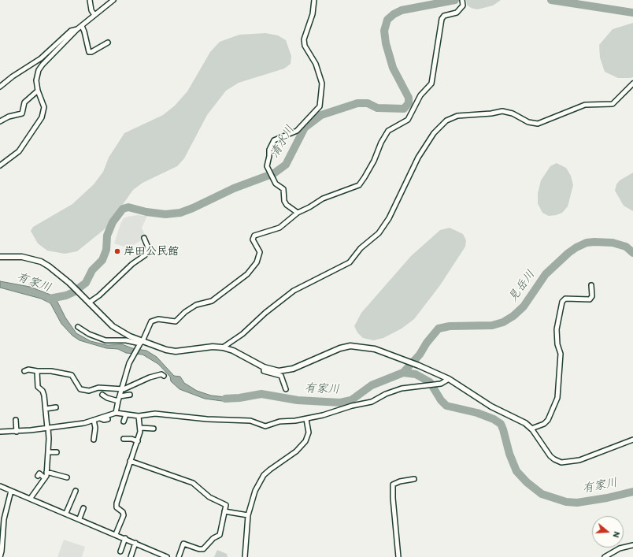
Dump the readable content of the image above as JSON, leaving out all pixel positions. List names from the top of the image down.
{
  "water": ["清水川", "有家川", "見岳川"],
  "places": ["岸田公民館"],
  "north": "right"
}
